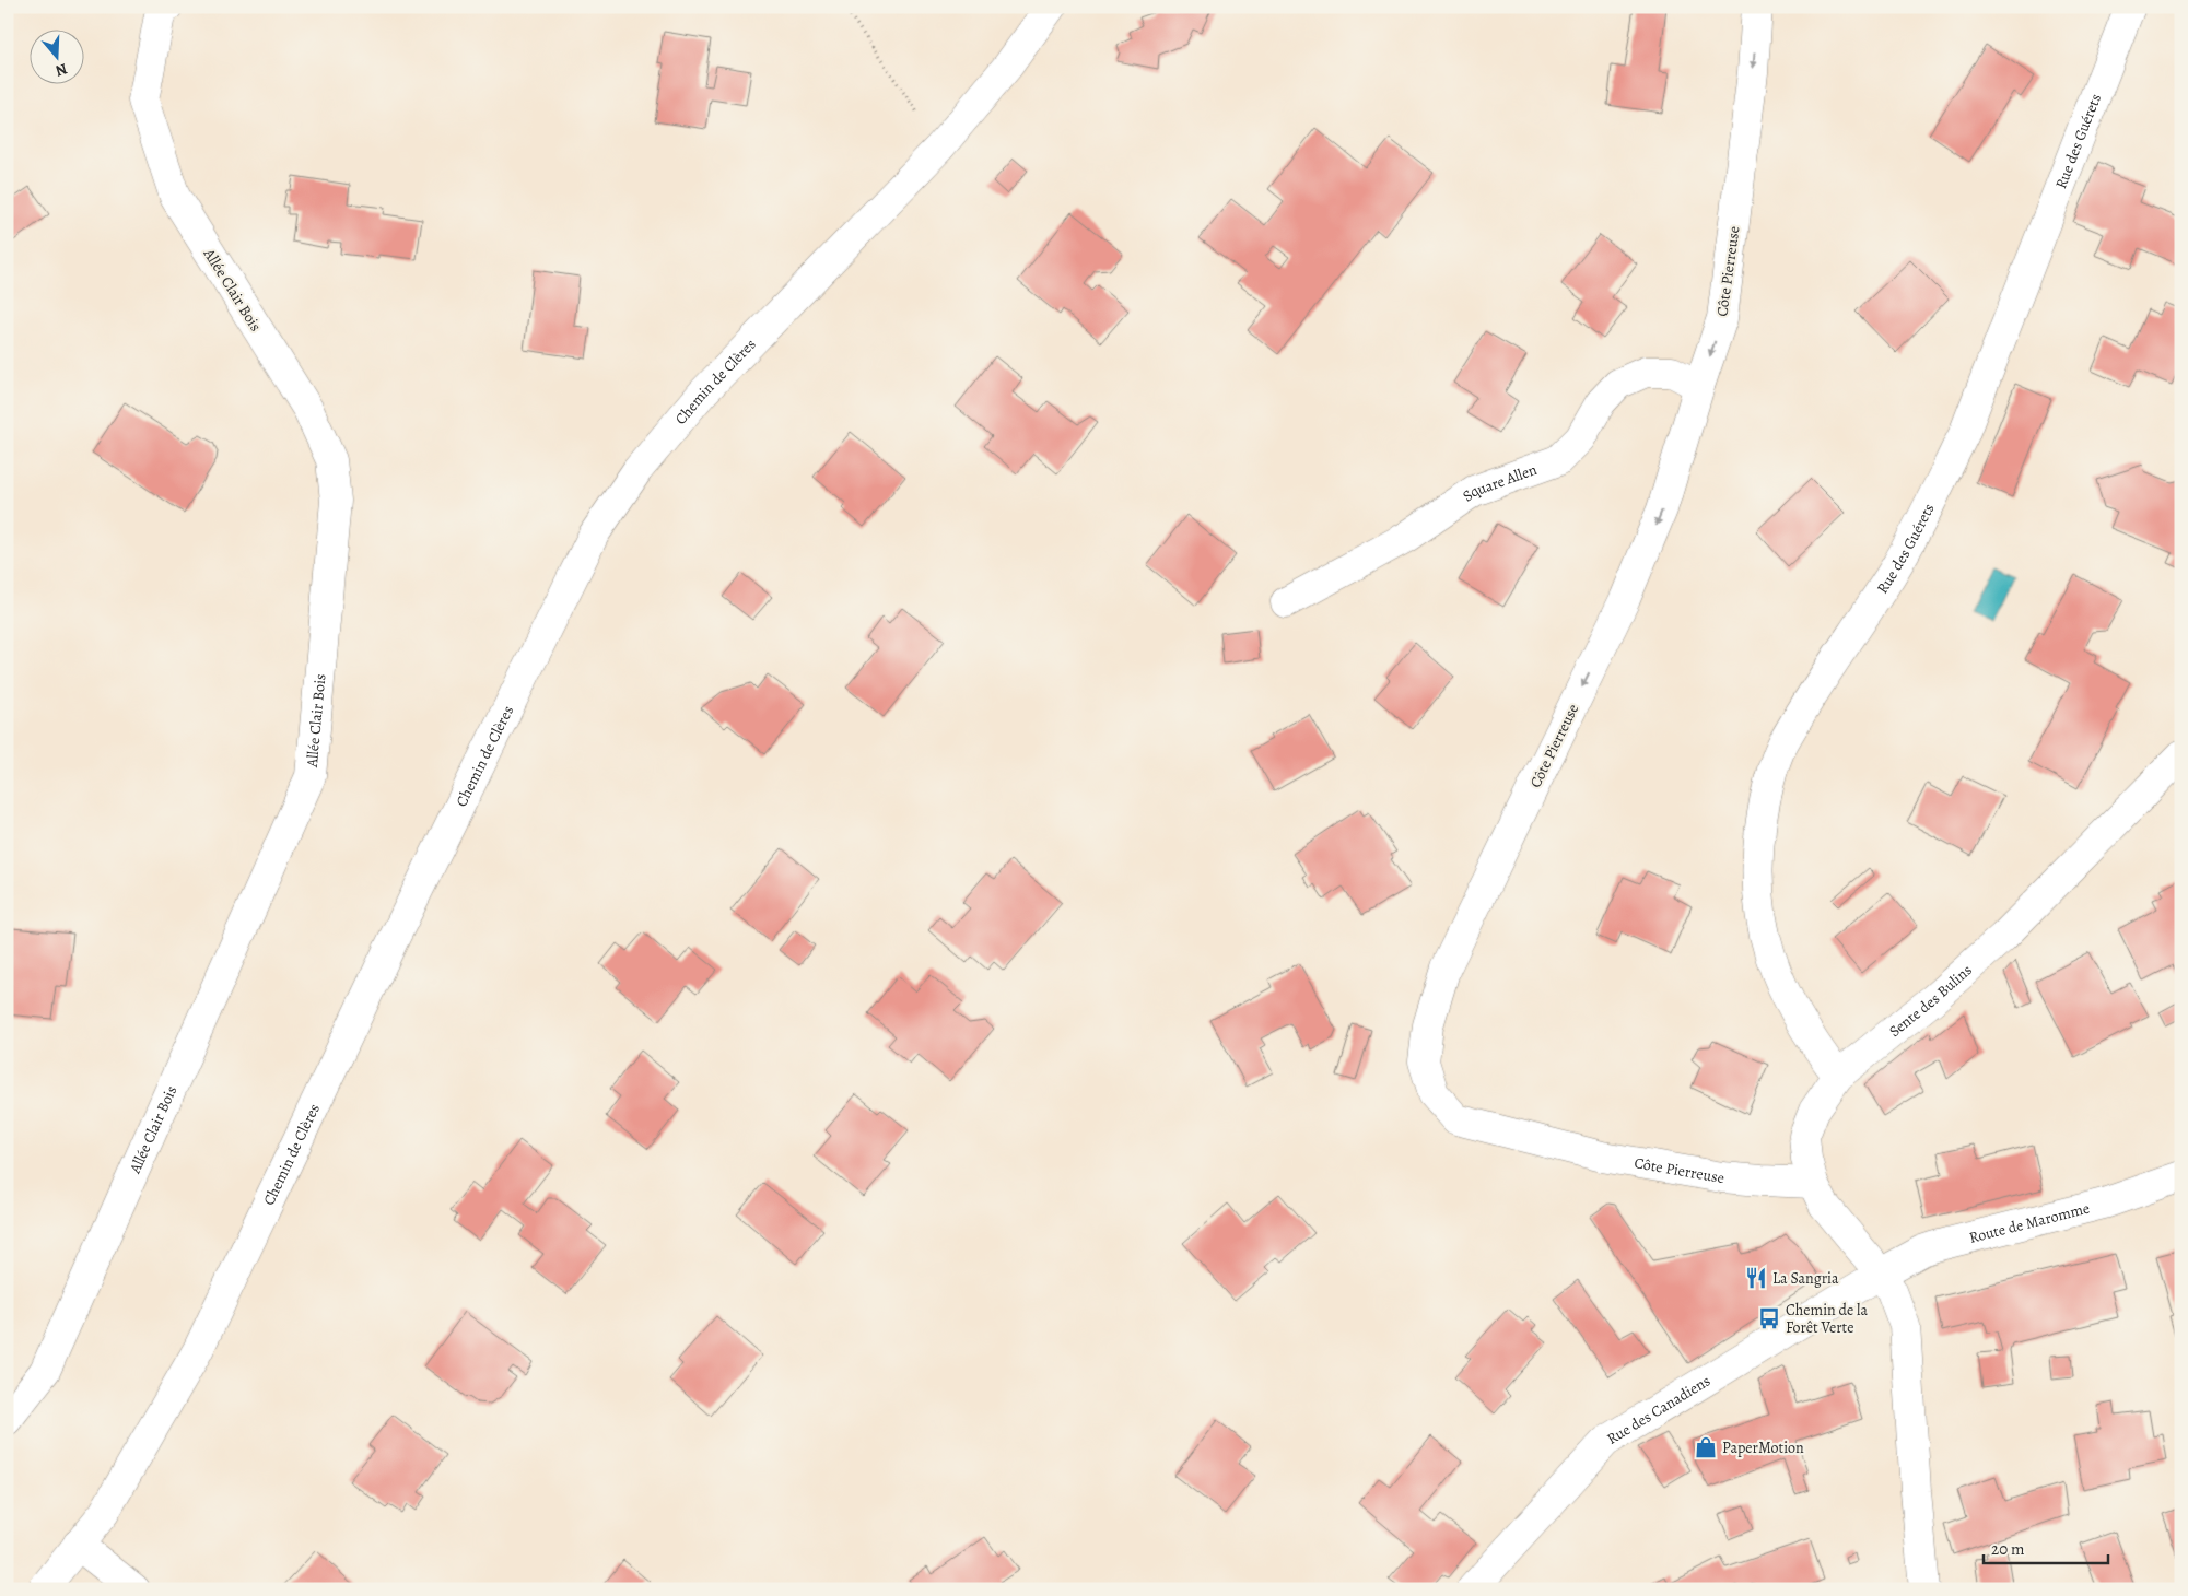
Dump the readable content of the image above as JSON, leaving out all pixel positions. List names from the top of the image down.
{
  "streets": {
    "street": [
      "Rue des Guérets",
      "Côte Pierreuse",
      "Allée Clair Bois",
      "Chemin de Clères",
      "Square Allen",
      "Sente des Bulins",
      "Route de Maromme",
      "Rue des Canadiens"
    ]
  },
  "crossings": [
    ["Rue des Guérets", "Sente des Bulins"],
    ["Côte Pierreuse", "Square Allen"],
    ["Côte Pierreuse", "Sente des Bulins"],
    ["Sente des Bulins", "Route de Maromme"],
    ["Sente des Bulins", "Rue des Canadiens"],
    ["Route de Maromme", "Rue des Canadiens"]
  ],
  "places": {
    "restaurant": ["La Sangria"],
    "bus stop": ["Chemin de la Forêt Verte"],
    "shop": ["PaperMotion"]
  },
  "scale_bar": "20 m",
  "north": "bottom"
}
